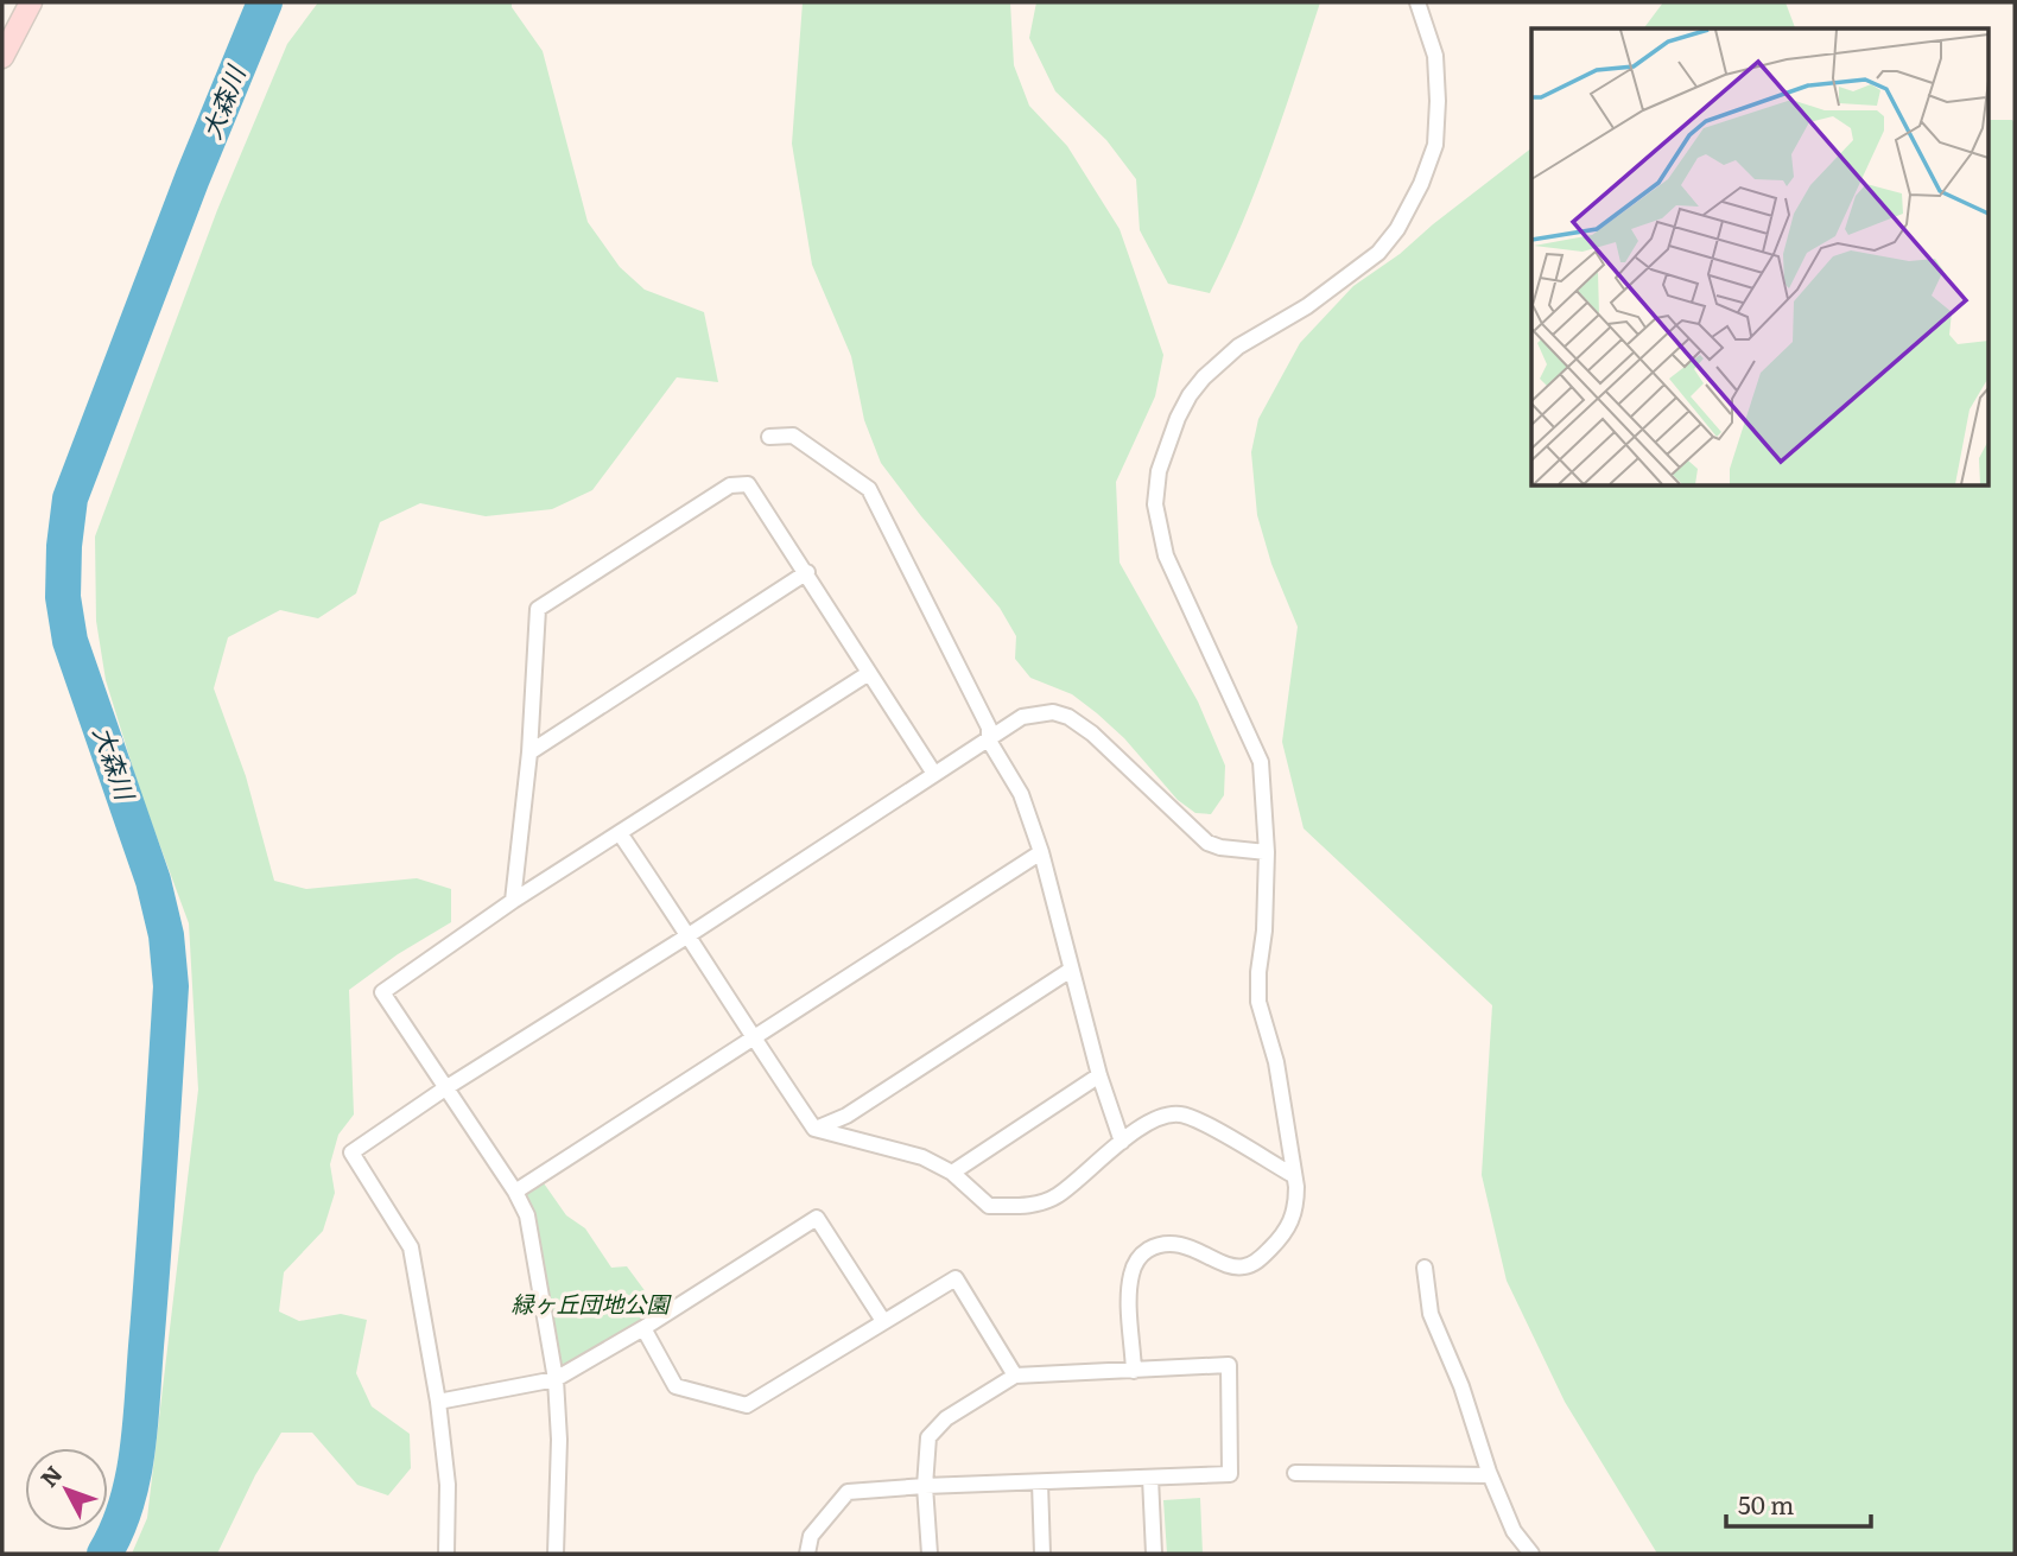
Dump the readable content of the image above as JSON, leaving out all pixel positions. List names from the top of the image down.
{
  "water": ["大森川"],
  "parks": ["緑ヶ丘団地公園"],
  "scale_bar": "50 m",
  "north": "top left"
}
